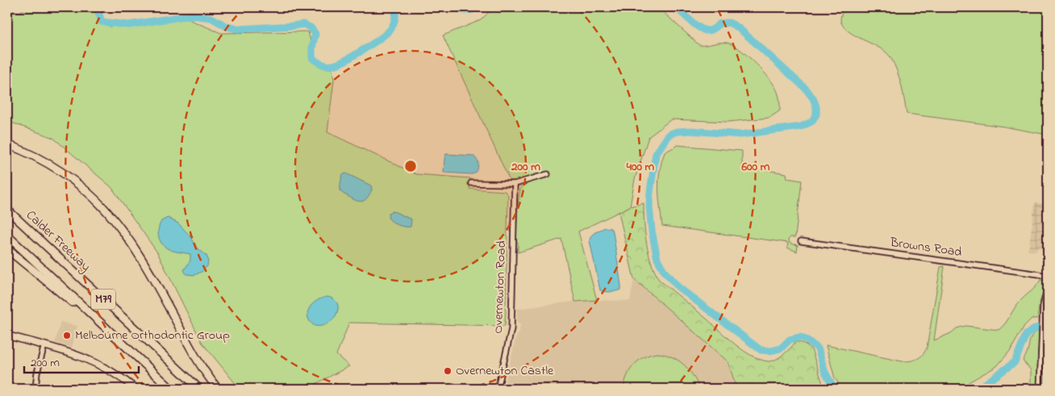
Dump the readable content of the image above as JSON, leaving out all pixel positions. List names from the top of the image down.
{
  "streets": {
    "highway": ["Calder Freeway", "M79"],
    "street": ["Browns Road", "Overnewton Road"]
  },
  "places": ["Melbourne Orthodontic Group", "Overnewton Castle"],
  "scale_bar": "200 m",
  "rings": ["200 m", "400 m", "600 m"]
}
